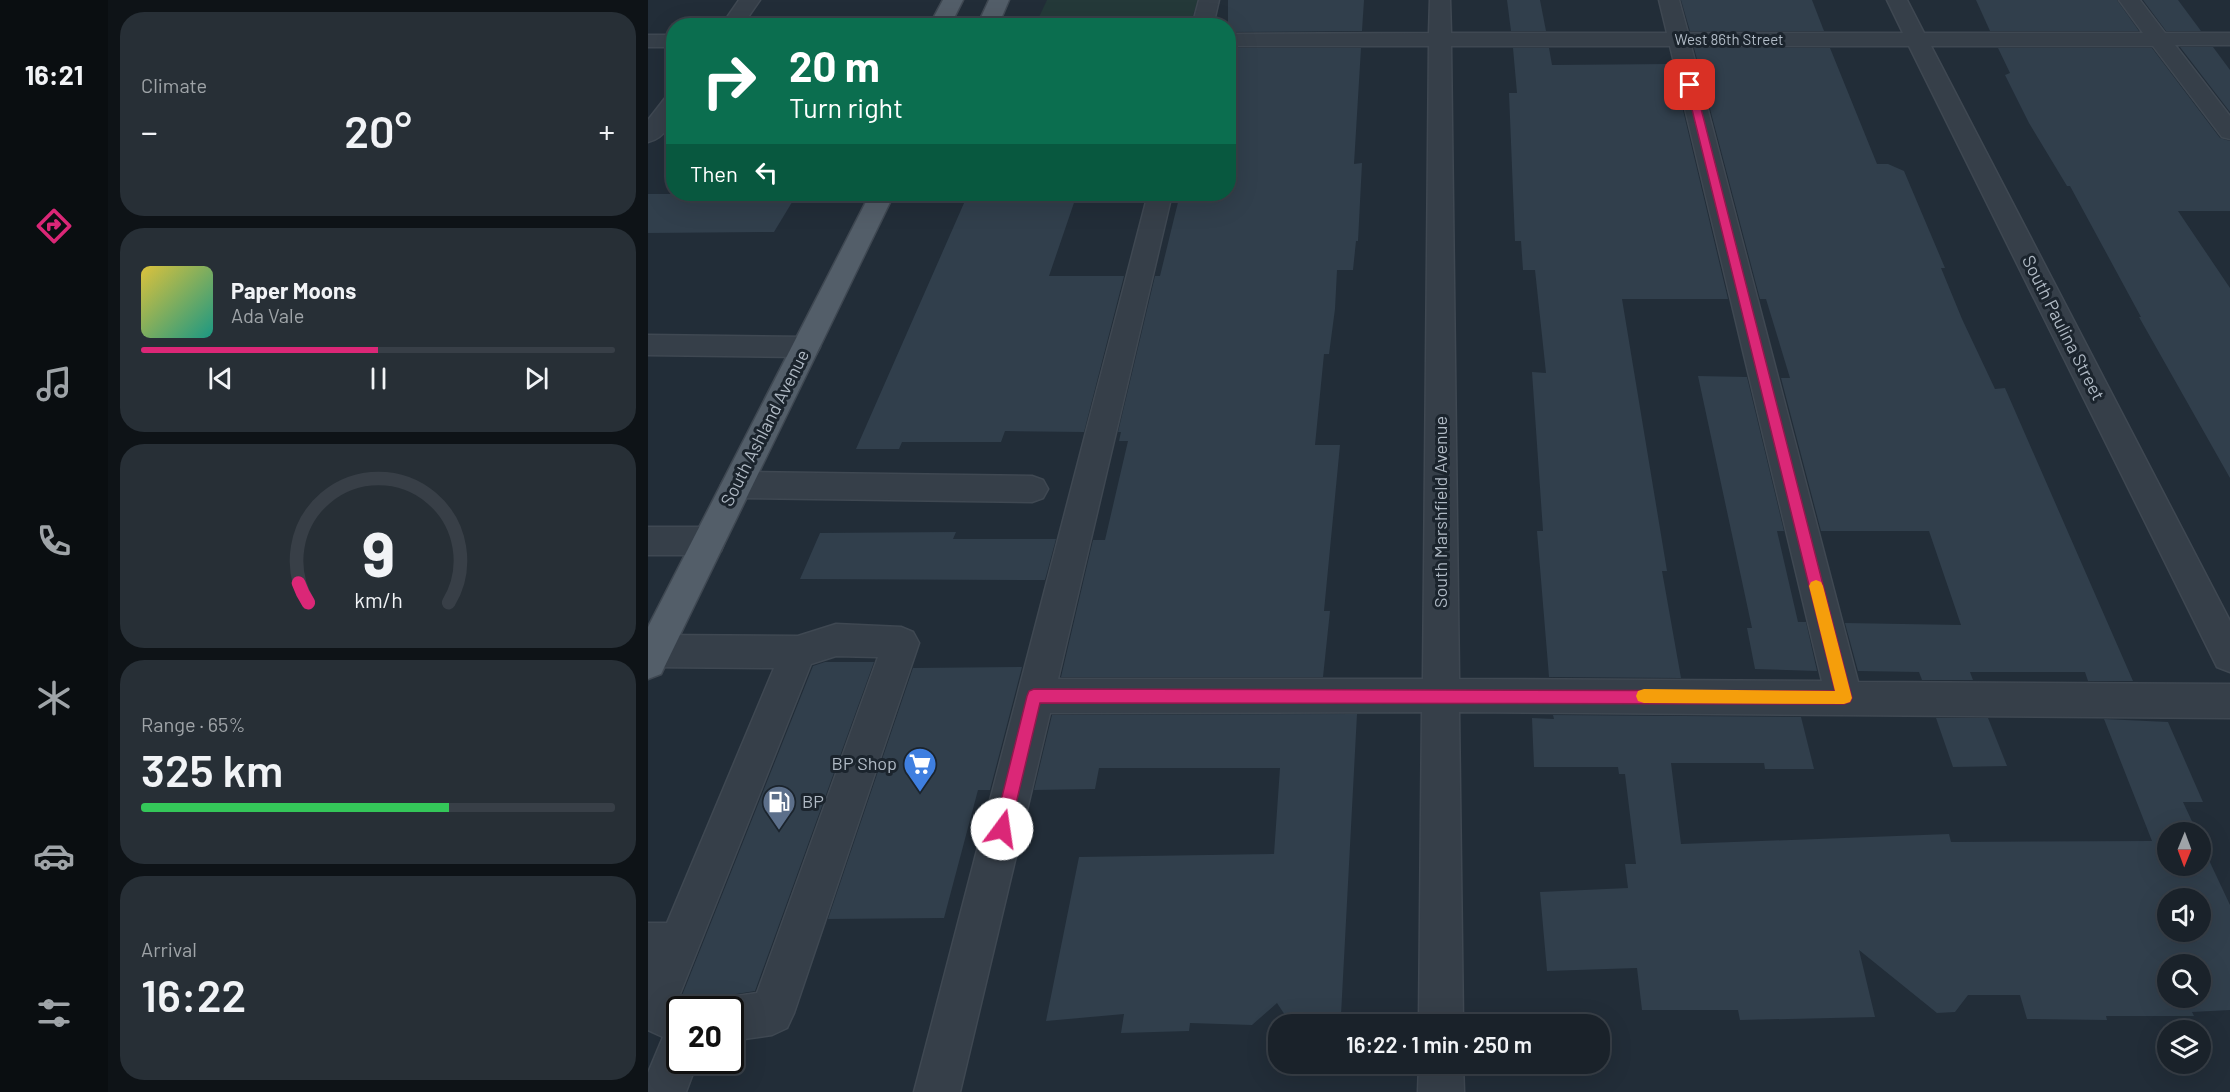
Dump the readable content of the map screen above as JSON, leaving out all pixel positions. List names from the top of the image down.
{
  "streets": {
    "main road": ["South Ashland Avenue"],
    "street": ["West 86th Street", "South Paulina Street", "South Marshfield Avenue"]
  },
  "crossings": [
    ["West 86th Street", "South Paulina Street"],
    ["West 86th Street", "South Marshfield Avenue"]
  ],
  "places": {
    "supermarket": ["BP Shop"],
    "fuel station": ["BP"]
  },
  "north": "bottom",
  "page": {
    "tabs": "16:21",
    "tile": [
      "Climate",
      ["Range · 65%", "325 km"],
      ["Arrival", "16:22"]
    ],
    "turn": ["20 m", "Turn right"],
    "heat": ["−", "20°", "+"],
    "then": "Then",
    "song": ["Paper Moons", "Ada Vale"],
    "limit": "20",
    "trip": "16:22 · 1 min · 250 m",
    "gauge": ["9", "km/h"]
  }
}
